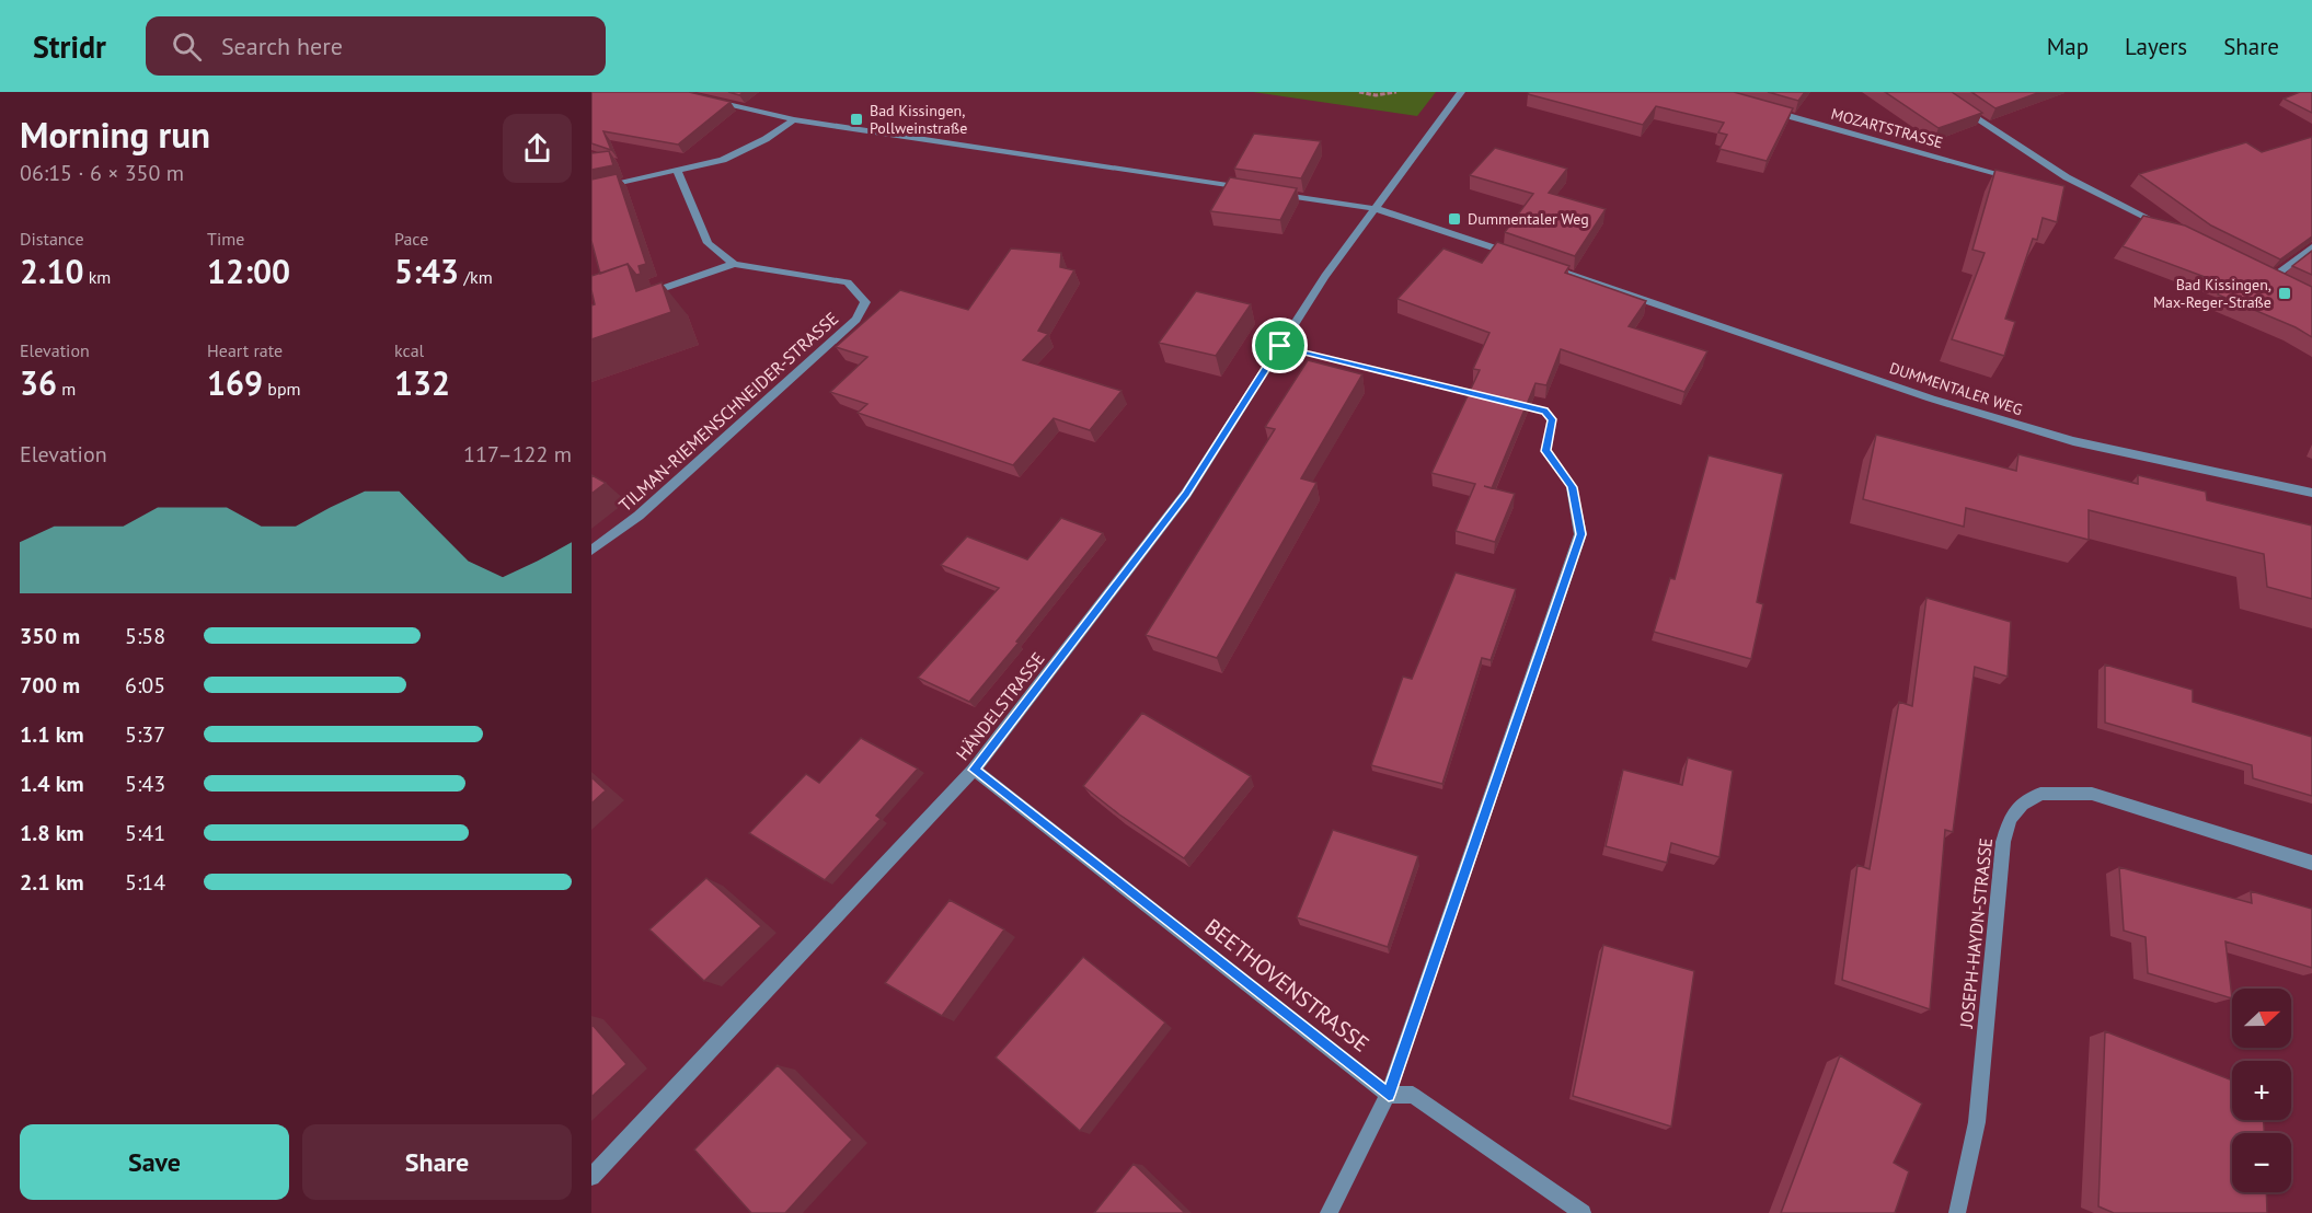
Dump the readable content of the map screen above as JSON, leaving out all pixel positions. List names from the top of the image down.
{
  "streets": {
    "street": [
      "MOZARTSTRASSE",
      "DUMMENTALER WEG",
      "TILMAN-RIEMENSCHNEIDER-STRASSE",
      "HÄNDELSTRASSE",
      "JOSEPH-HAYDN-STRASSE",
      "BEETHOVENSTRASSE"
    ]
  },
  "crossings": [
    ["HÄNDELSTRASSE", "BEETHOVENSTRASSE"]
  ],
  "places": {
    "transit": ["Bad Kissingen, Pollweinstraße", "Dummentaler Weg", "Bad Kissingen, Max-Reger-Straße"]
  },
  "north": "right",
  "page": {
    "header": "Stridr",
    "search": "Search here",
    "nav": ["Map", "Layers", "Share"],
    "heading": ["Morning run", "06:15 · 6 × 350 m"],
    "stats": [
      ["Distance", "2.10 km"],
      ["Time", "12:00"],
      ["Pace", "5:43 /km"],
      ["Elevation", "36 m"],
      ["Heart rate", "169 bpm"],
      ["kcal", "132"]
    ],
    "chart": ["Elevation", "117–122 m"],
    "list": [
      {
        "name": "350 m",
        "note": "5:58"
      },
      {
        "name": "700 m",
        "note": "6:05"
      },
      {
        "name": "1.1 km",
        "note": "5:37"
      },
      {
        "name": "1.4 km",
        "note": "5:43"
      },
      {
        "name": "1.8 km",
        "note": "5:41"
      },
      {
        "name": "2.1 km",
        "note": "5:14"
      }
    ],
    "map_buttons": ["+", "−"],
    "buttons": ["Save", "Share"]
  }
}
